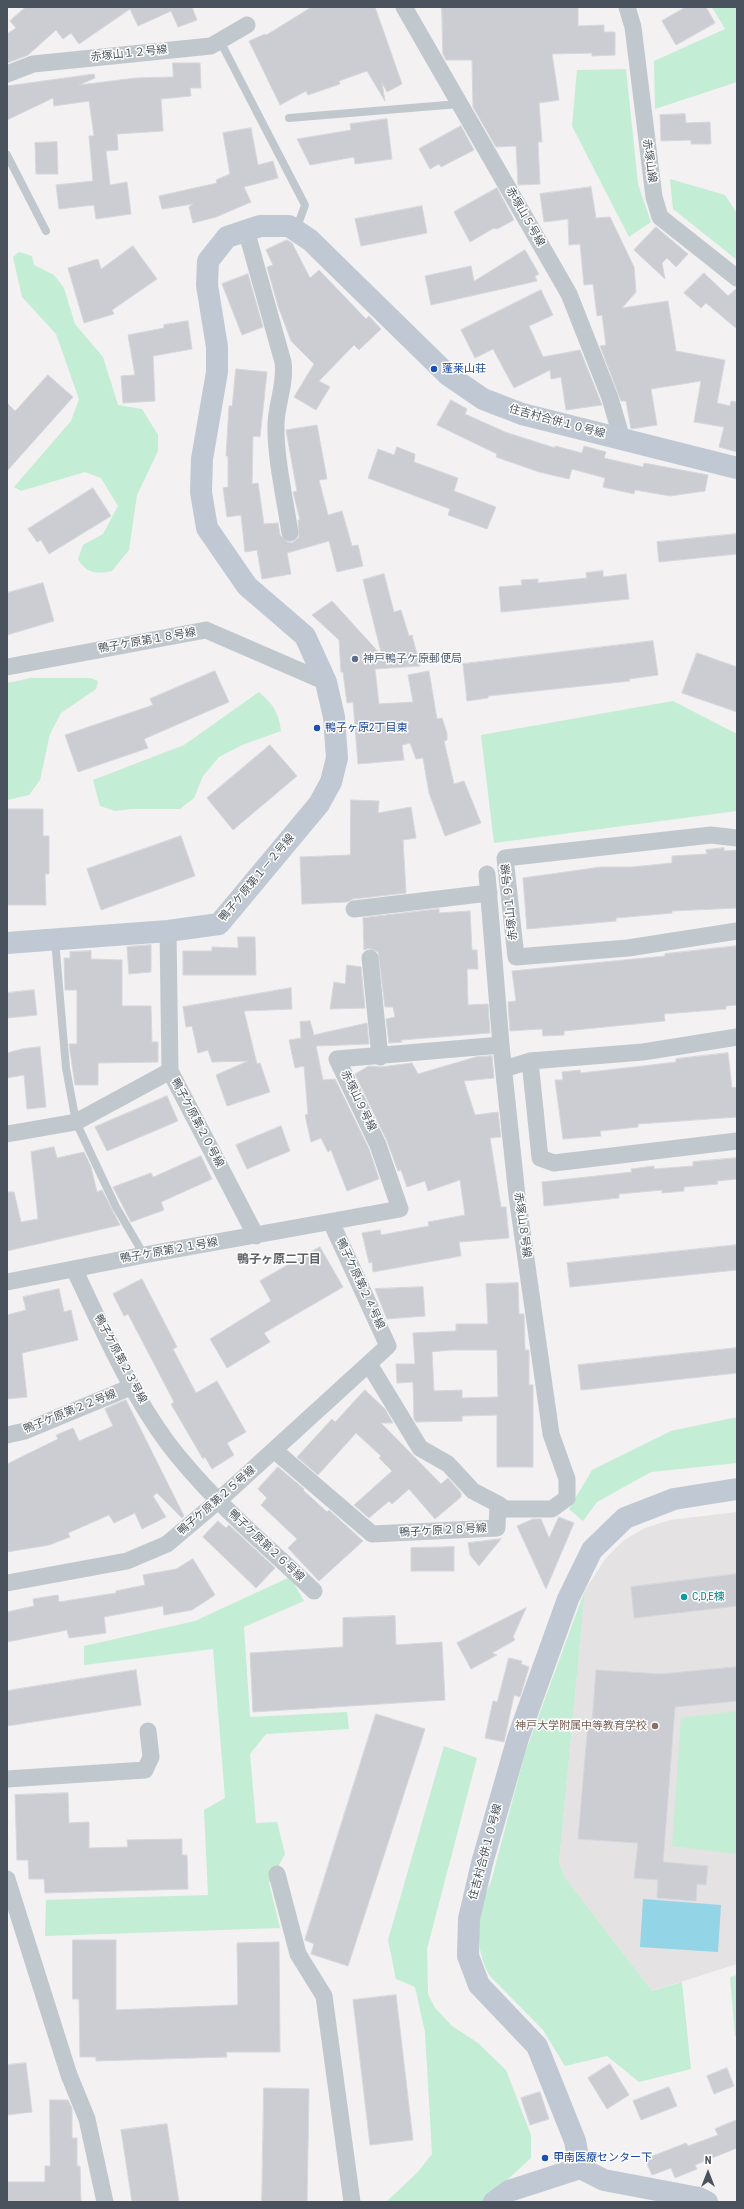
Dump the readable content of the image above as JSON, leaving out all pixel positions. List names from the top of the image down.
{
  "streets": {
    "street": [
      "赤塚山１２号線",
      "赤塚山線",
      "赤塚山５号線",
      "住吉村合併１０号線",
      "鴨子ケ原第１８号線",
      "鴨子ケ原第１－２号線",
      "赤塚山１９号線",
      "赤塚山９号線",
      "鴨子ケ原第２０号線",
      "赤塚山８号線",
      "鴨子ケ原第２１号線",
      "鴨子ケ原第２４号線",
      "鴨子ケ原第２３号線",
      "鴨子ケ原第２２号線",
      "鴨子ケ原第２５号線",
      "鴨子ケ原２８号線",
      "鴨子ケ原第２６号線"
    ]
  },
  "crossings": [
    ["赤塚山５号線", "住吉村合併１０号線"],
    ["住吉村合併１０号線", "鴨子ケ原第１－２号線"],
    ["鴨子ケ原第１８号線", "鴨子ケ原第１－２号線"],
    ["鴨子ケ原第１－２号線", "鴨子ケ原第２０号線"],
    ["赤塚山９号線", "赤塚山８号線"],
    ["赤塚山９号線", "鴨子ケ原第２１号線"],
    ["赤塚山９号線", "鴨子ケ原第２４号線"],
    ["鴨子ケ原第２０号線", "鴨子ケ原第２１号線"],
    ["赤塚山８号線", "鴨子ケ原２８号線"],
    ["鴨子ケ原第２１号線", "鴨子ケ原第２４号線"],
    ["鴨子ケ原第２１号線", "鴨子ケ原第２３号線"],
    ["鴨子ケ原第２４号線", "鴨子ケ原第２５号線"],
    ["鴨子ケ原第２３号線", "鴨子ケ原第２２号線"],
    ["鴨子ケ原第２３号線", "鴨子ケ原第２５号線"],
    ["鴨子ケ原第２３号線", "鴨子ケ原第２６号線"],
    ["鴨子ケ原第２５号線", "鴨子ケ原２８号線"],
    ["鴨子ケ原第２５号線", "鴨子ケ原第２６号線"]
  ],
  "districts": ["鴨子ヶ原二丁目"],
  "places": [
    "蓬莱山荘",
    "神戸鴨子ケ原郵便局",
    "鴨子ヶ原2丁目東",
    "C,D,E棟",
    "神戸大学附属中等教育学校",
    "甲南医療センター下"
  ],
  "north": "top"
}
